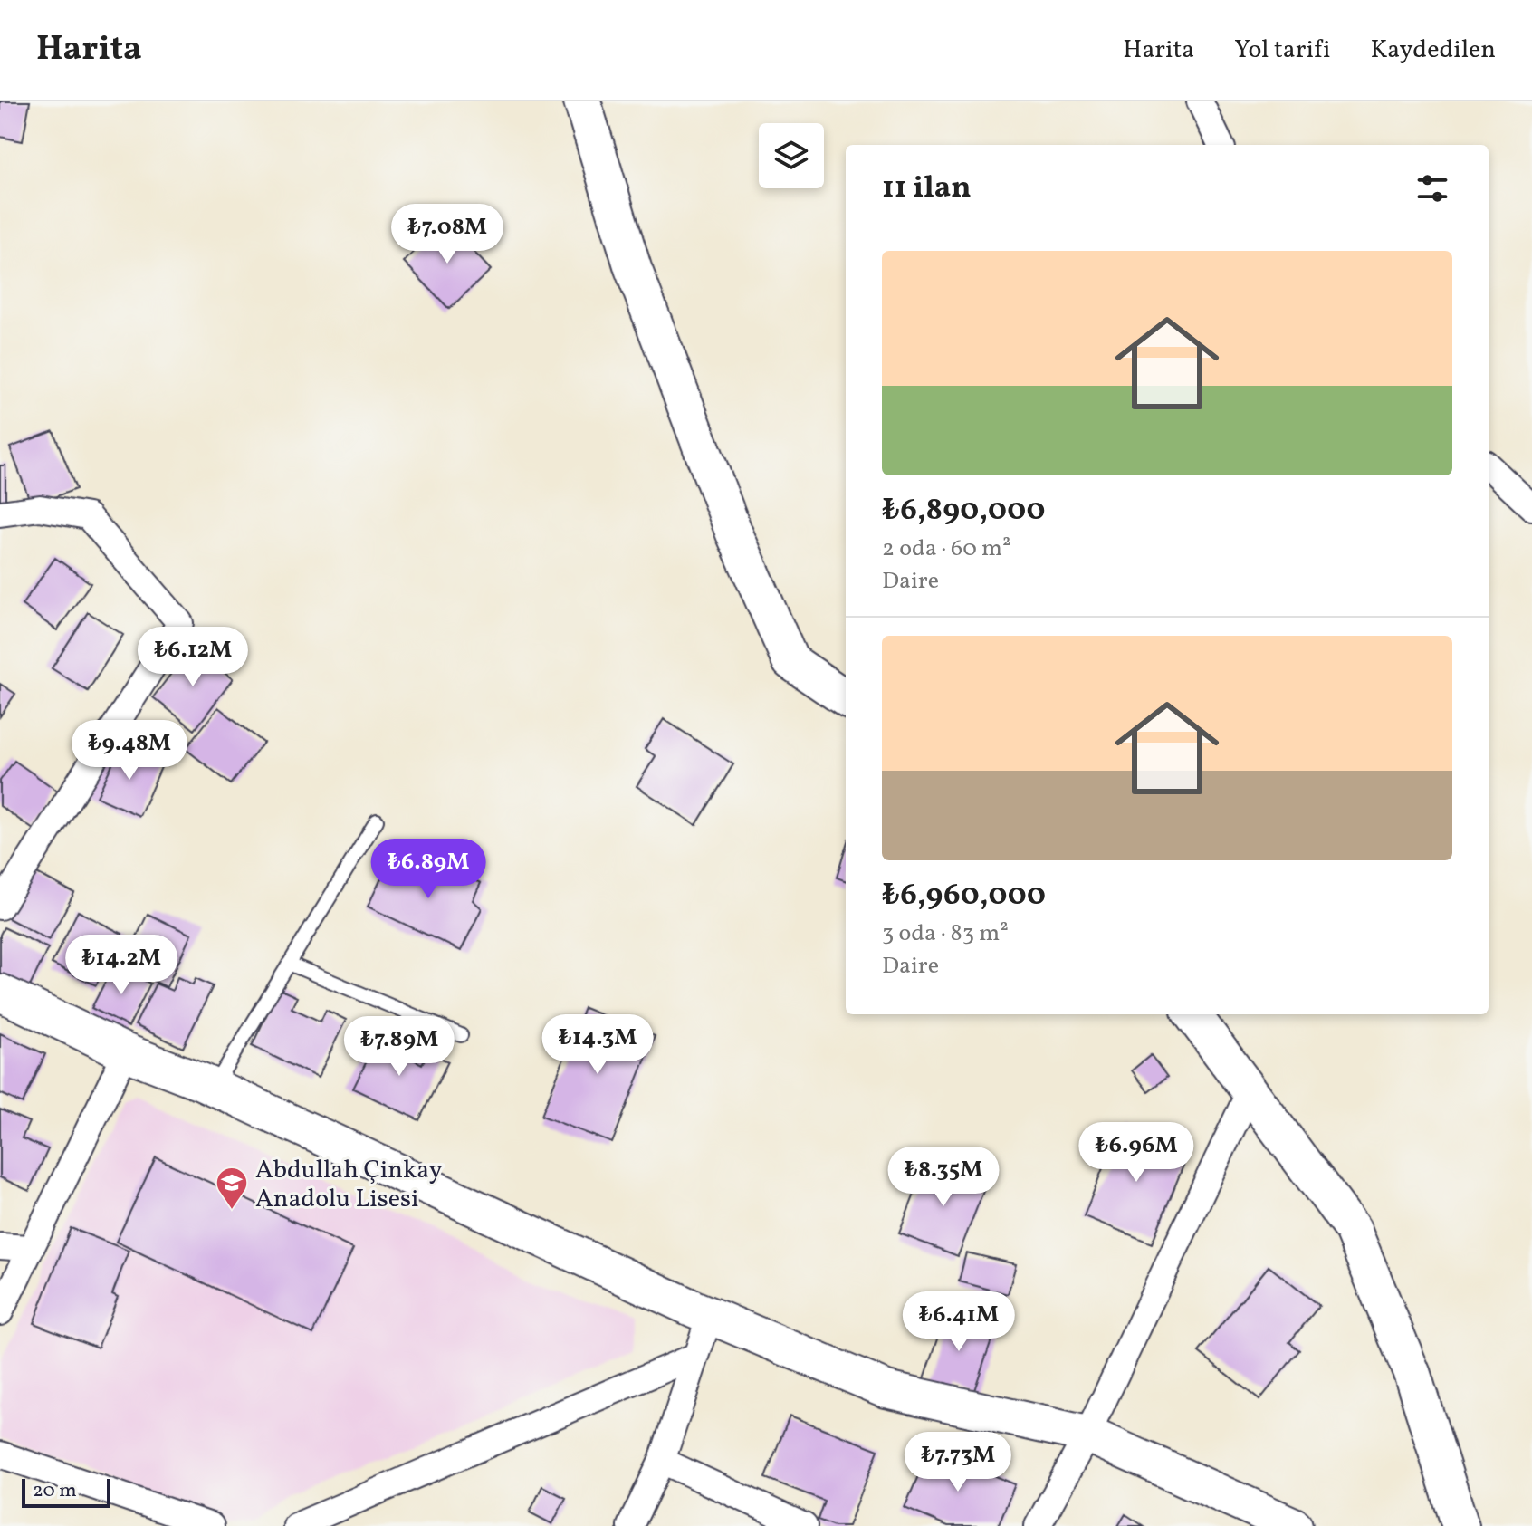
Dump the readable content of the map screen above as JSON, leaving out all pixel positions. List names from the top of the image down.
{
  "places": {
    "school or university": ["Abdullah Çinkay Anadolu Lisesi"]
  },
  "scale_bar": "20 m",
  "page": {
    "header": "Harita",
    "nav": ["Harita", "Yol tarifi", "Kaydedilen"],
    "heading": "11 ilan",
    "price": [
      "₺7.08M",
      "₺6.12M",
      "₺9.48M",
      "₺6.89M",
      "₺14.2M",
      "₺14.3M",
      "₺7.89M",
      "₺6.96M",
      "₺8.35M",
      "₺6.41M",
      "₺7.73M"
    ],
    "list": [
      {
        "name": "₺6,890,000",
        "note": "2 oda · 60 m² · Daire"
      },
      {
        "name": "₺6,960,000",
        "note": "3 oda · 83 m² · Daire"
      }
    ],
    "scale": "20 m"
  }
}
